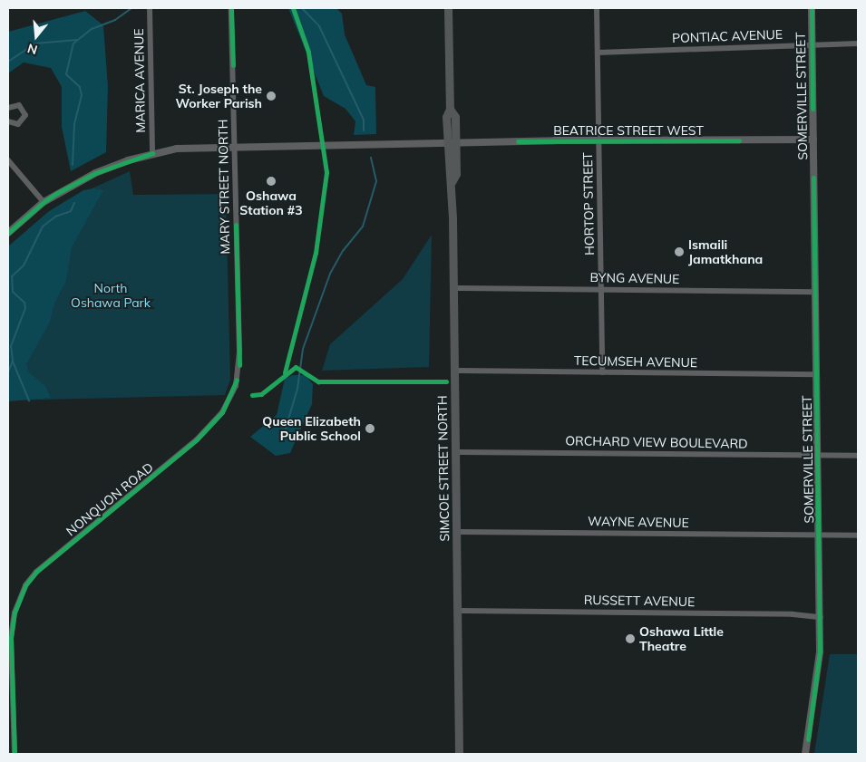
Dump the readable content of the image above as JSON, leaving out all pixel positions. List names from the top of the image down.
{
  "streets": {
    "main road": ["SIMCOE STREET NORTH"],
    "street": [
      "PONTIAC AVENUE",
      "MARICA AVENUE",
      "SOMERVILLE STREET",
      "BEATRICE STREET WEST",
      "MARY STREET NORTH",
      "HORTOP STREET",
      "BYNG AVENUE",
      "TECUMSEH AVENUE",
      "ORCHARD VIEW BOULEVARD",
      "NONQUON ROAD",
      "WAYNE AVENUE",
      "RUSSETT AVENUE"
    ]
  },
  "crossings": [
    ["PONTIAC AVENUE", "SOMERVILLE STREET"],
    ["PONTIAC AVENUE", "HORTOP STREET"],
    ["MARICA AVENUE", "BEATRICE STREET WEST"],
    ["SOMERVILLE STREET", "BEATRICE STREET WEST"],
    ["SOMERVILLE STREET", "BYNG AVENUE"],
    ["SOMERVILLE STREET", "TECUMSEH AVENUE"],
    ["SOMERVILLE STREET", "ORCHARD VIEW BOULEVARD"],
    ["SOMERVILLE STREET", "WAYNE AVENUE"],
    ["SOMERVILLE STREET", "RUSSETT AVENUE"],
    ["BEATRICE STREET WEST", "MARY STREET NORTH"],
    ["BEATRICE STREET WEST", "HORTOP STREET"],
    ["BEATRICE STREET WEST", "SIMCOE STREET NORTH"],
    ["MARY STREET NORTH", "NONQUON ROAD"],
    ["HORTOP STREET", "BYNG AVENUE"],
    ["HORTOP STREET", "TECUMSEH AVENUE"],
    ["BYNG AVENUE", "SIMCOE STREET NORTH"],
    ["TECUMSEH AVENUE", "SIMCOE STREET NORTH"],
    ["ORCHARD VIEW BOULEVARD", "SIMCOE STREET NORTH"],
    ["SIMCOE STREET NORTH", "WAYNE AVENUE"],
    ["SIMCOE STREET NORTH", "RUSSETT AVENUE"]
  ],
  "parks": ["North Oshawa Park"],
  "places": [
    "St. Joseph the Worker Parish",
    "Oshawa Station #3",
    "Ismaili Jamatkhana",
    "Queen Elizabeth Public School",
    "Oshawa Little Theatre"
  ],
  "north": "bottom"
}
